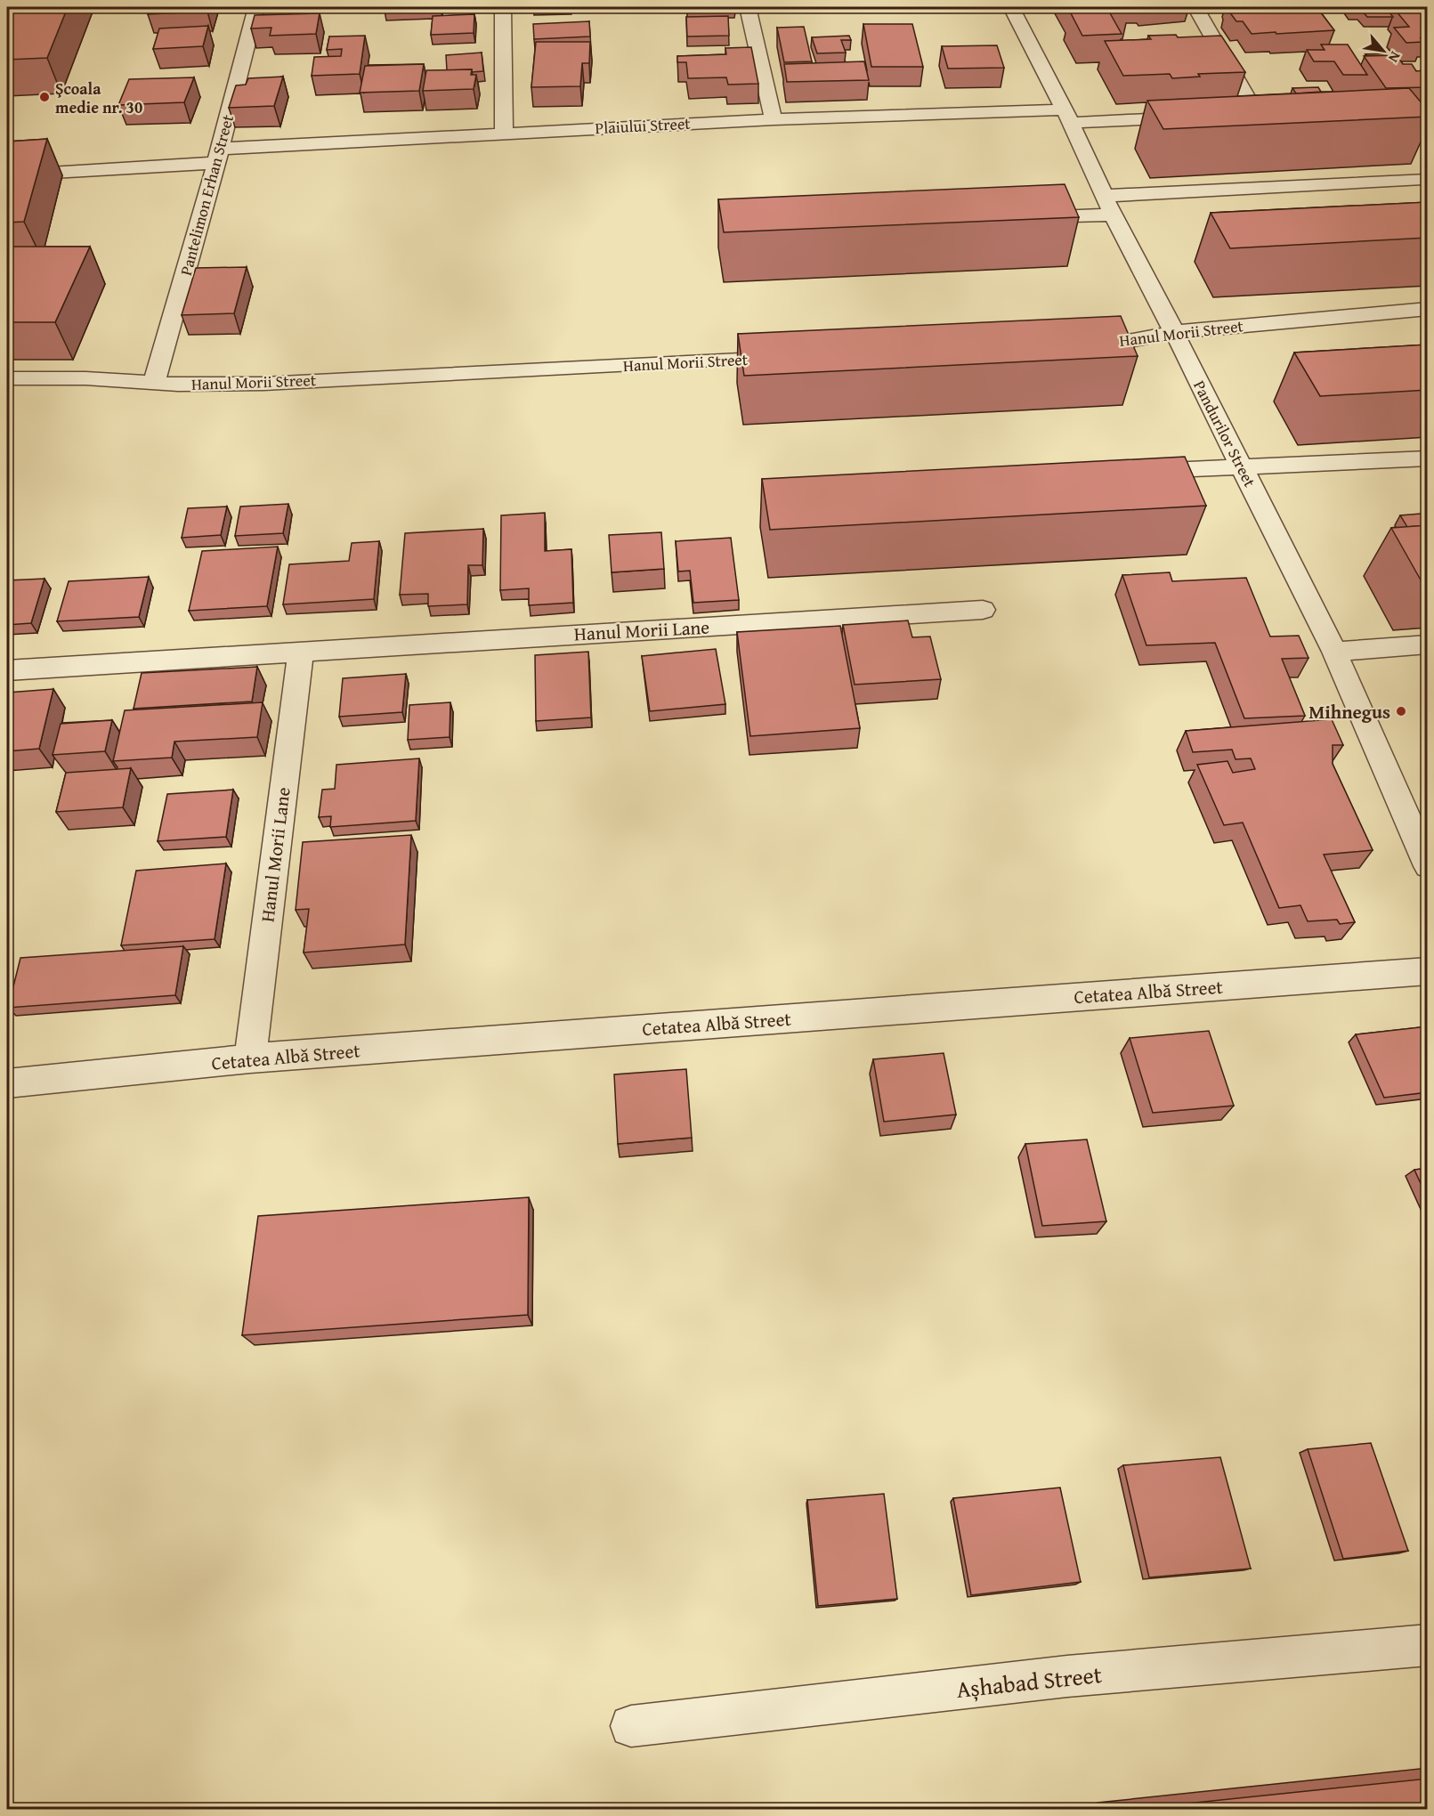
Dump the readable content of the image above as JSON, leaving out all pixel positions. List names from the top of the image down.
{
  "streets": {
    "street": [
      "Plaiului Street",
      "Pantelimon Erhan Street",
      "Hanul Morii Street",
      "Pandurilor Street",
      "Hanul Morii Lane",
      "Cetatea Albă Street",
      "Așhabad Street"
    ]
  },
  "crossings": [
    ["Plaiului Street", "Pantelimon Erhan Street"],
    ["Plaiului Street", "Pandurilor Street"],
    ["Pantelimon Erhan Street", "Hanul Morii Street"],
    ["Hanul Morii Street", "Pandurilor Street"],
    ["Hanul Morii Lane", "Cetatea Albă Street"]
  ],
  "places": ["Şcoala medie nr. 30", "Mihnegus"],
  "north": "bottom right"
}
